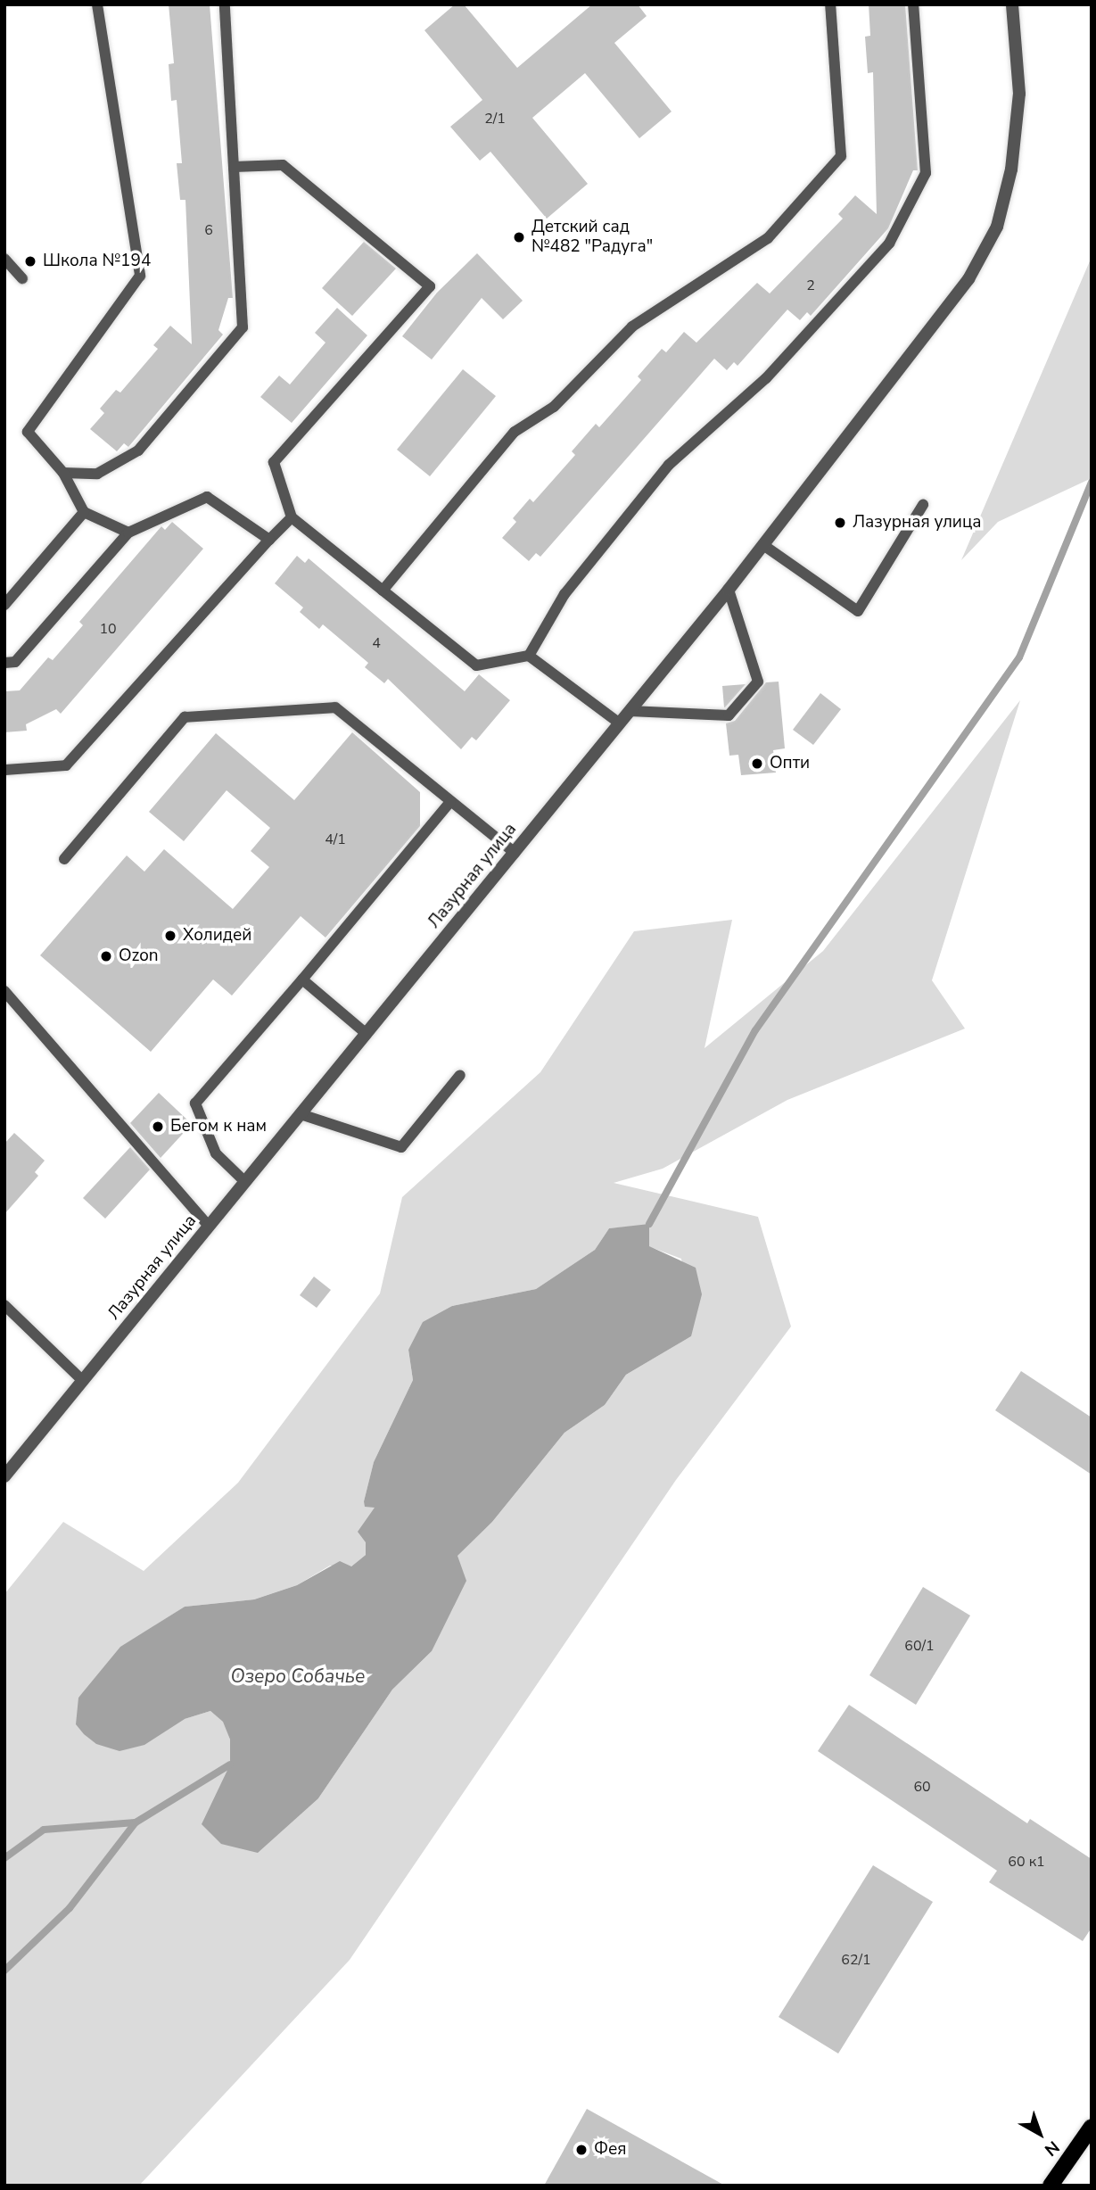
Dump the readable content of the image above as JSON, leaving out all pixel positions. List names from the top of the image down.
{
  "streets": {
    "street": ["Лазурная улица"]
  },
  "water": ["Озеро Собачье"],
  "places": [
    "Детский сад №482 \"Радуга\"",
    "Школа №194",
    "Лазурная улица",
    "Опти",
    "Холидей",
    "Ozon",
    "Бегом к нам",
    "Фея"
  ],
  "house_numbers": [
    "2/1",
    "6",
    "2",
    "10",
    "4",
    "4/1",
    "60/1",
    "60",
    "60 к1",
    "62/1"
  ],
  "north": "bottom right"
}
